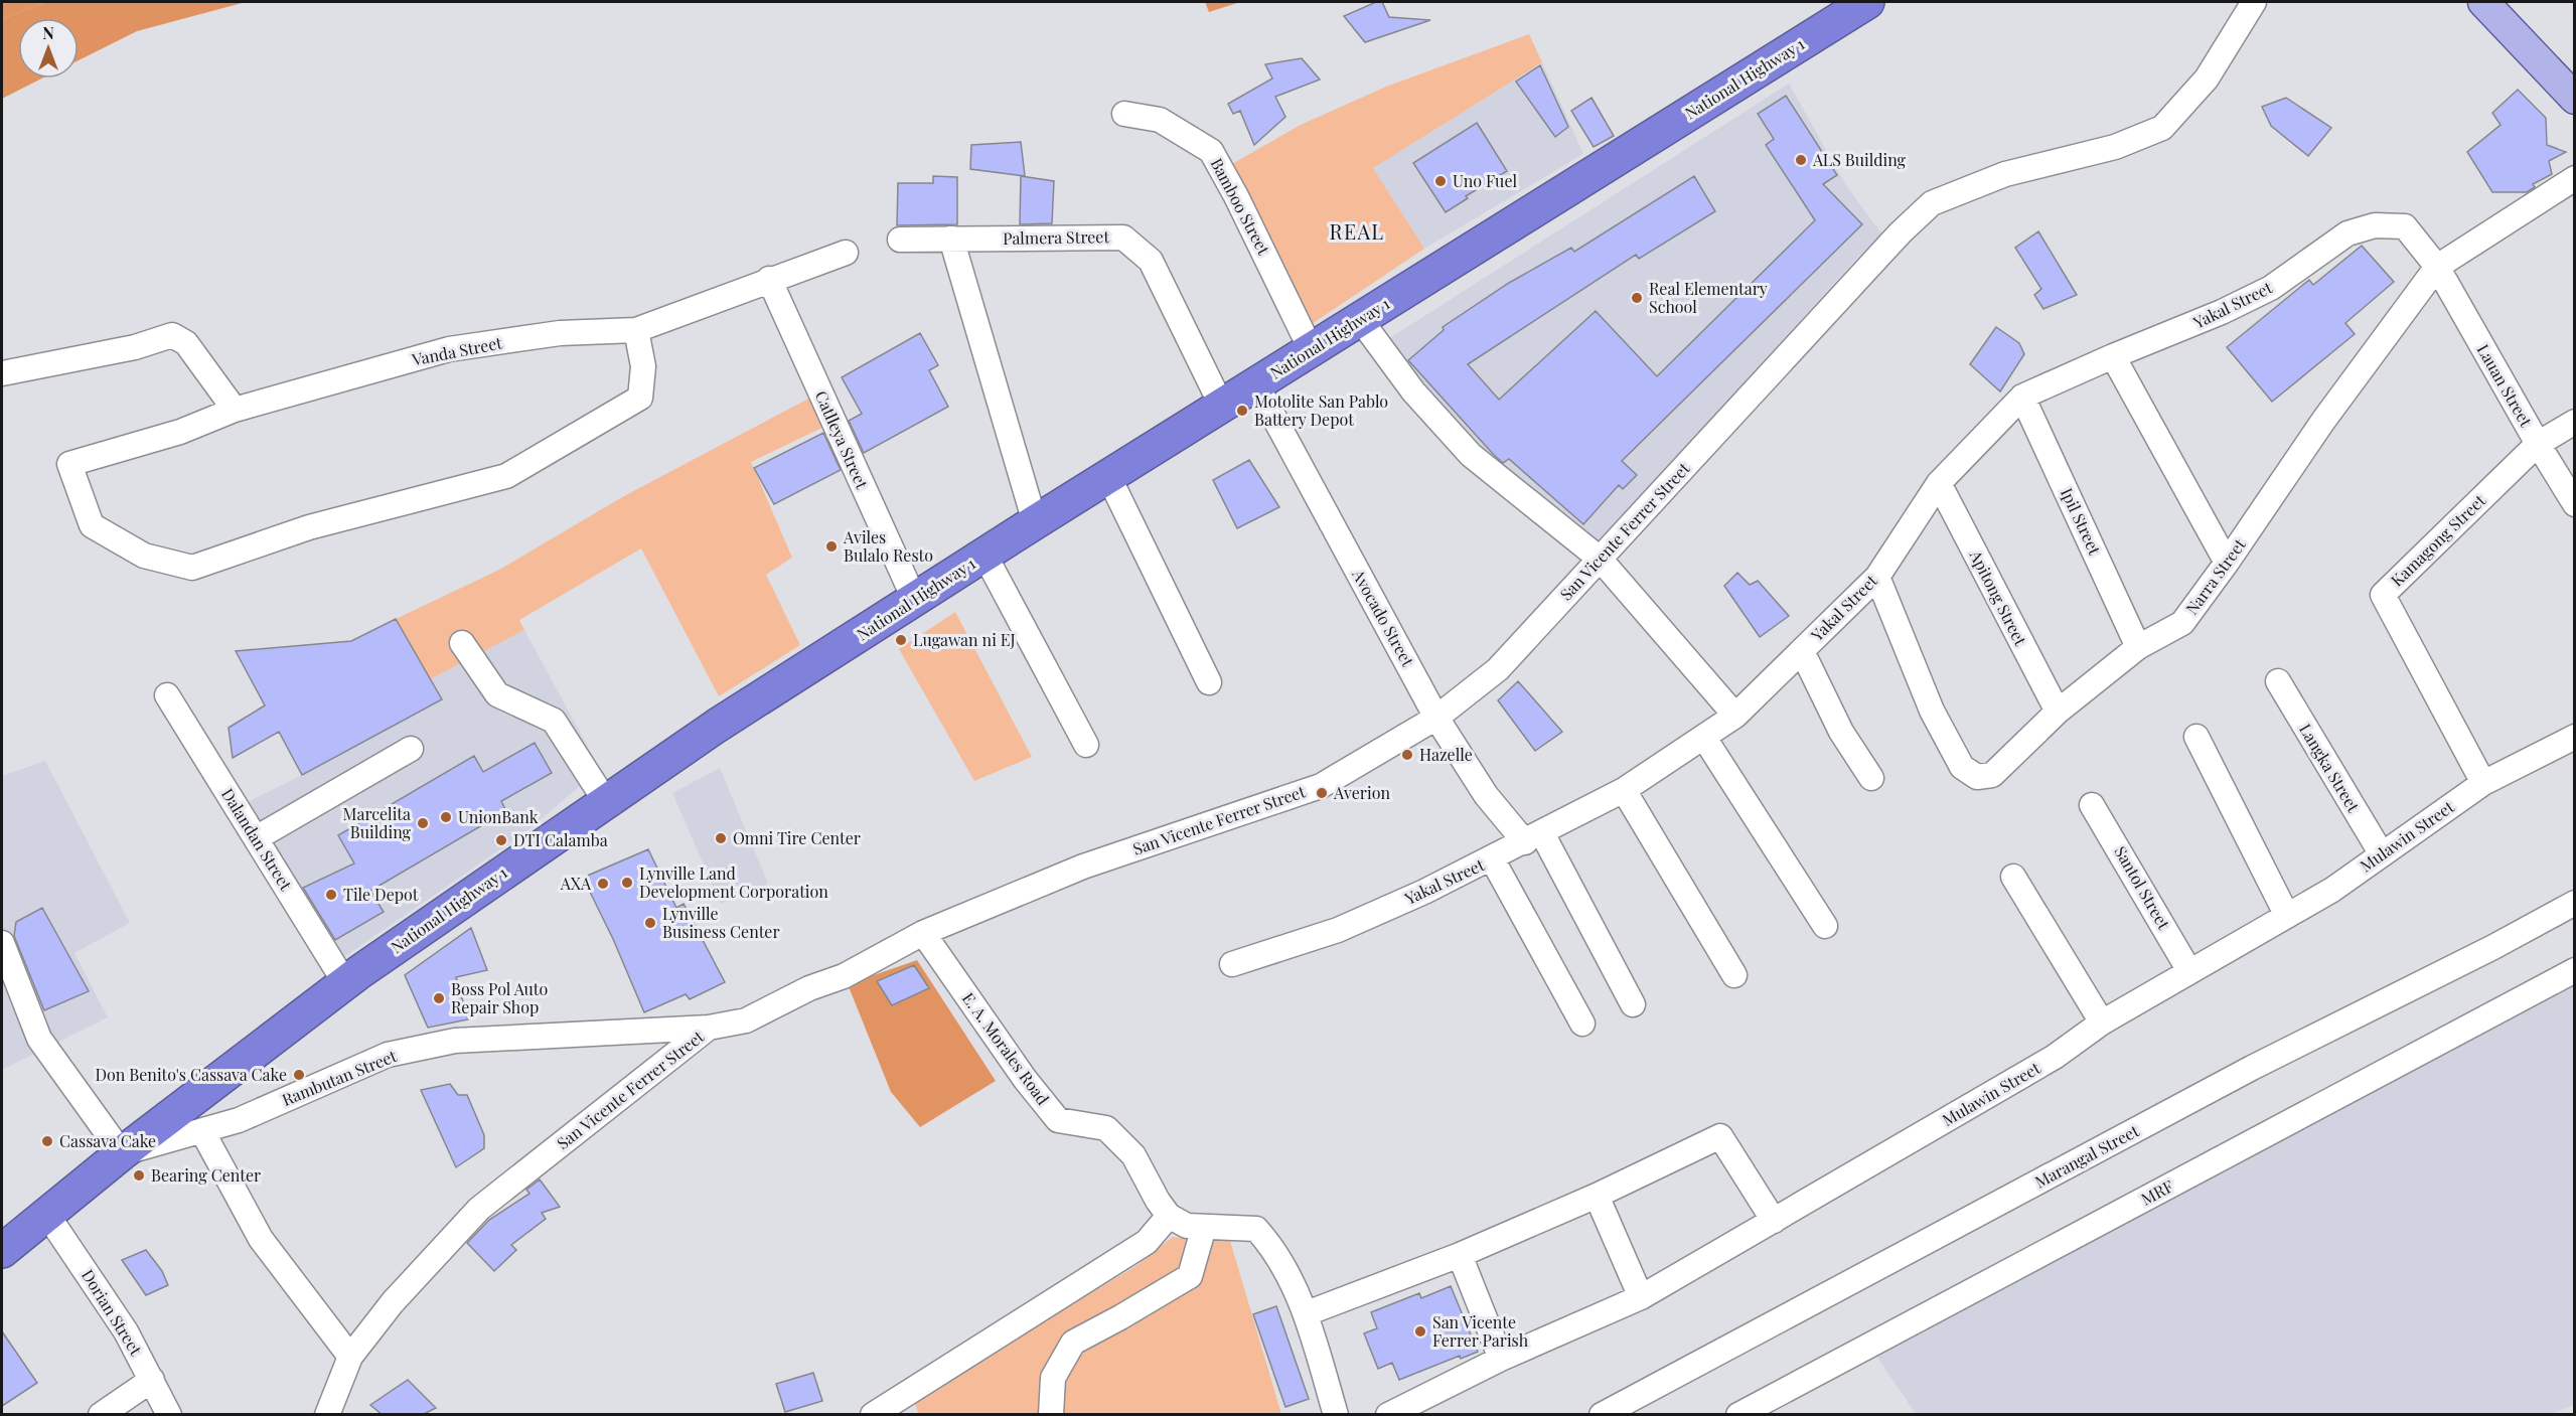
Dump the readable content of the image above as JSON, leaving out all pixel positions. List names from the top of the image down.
{
  "streets": {
    "highway": ["National Highway 1"],
    "street": [
      "Bamboo Street",
      "Palmera Street",
      "Yakal Street",
      "Vanda Street",
      "Lauan Street",
      "Catlleya Street",
      "Ipil Street",
      "San Vicente Ferrer Street",
      "Kamagong Street",
      "Narra Street",
      "Apitong Street",
      "Avocado Street",
      "Langka Street",
      "Mulawin Street",
      "Dalandan Street",
      "Santol Street",
      "E. A. Morales Road",
      "Rambutan Street",
      "Marangal Street",
      "MRF",
      "Dorian Street"
    ]
  },
  "crossings": [
    ["National Highway 1", "Bamboo Street"],
    ["National Highway 1", "Palmera Street"],
    ["National Highway 1", "Catlleya Street"],
    ["National Highway 1", "Avocado Street"],
    ["National Highway 1", "Dalandan Street"],
    ["National Highway 1", "Rambutan Street"],
    ["National Highway 1", "Dorian Street"],
    ["Yakal Street", "Lauan Street"],
    ["Yakal Street", "Ipil Street"],
    ["Yakal Street", "Narra Street"],
    ["Yakal Street", "Apitong Street"],
    ["Yakal Street", "Avocado Street"],
    ["Vanda Street", "Catlleya Street"],
    ["Lauan Street", "Kamagong Street"],
    ["Lauan Street", "Narra Street"],
    ["Ipil Street", "Narra Street"],
    ["San Vicente Ferrer Street", "Avocado Street"],
    ["San Vicente Ferrer Street", "E. A. Morales Road"],
    ["San Vicente Ferrer Street", "Rambutan Street"],
    ["Kamagong Street", "Mulawin Street"],
    ["Narra Street", "Apitong Street"],
    ["Langka Street", "Mulawin Street"],
    ["Mulawin Street", "Santol Street"]
  ],
  "districts": ["REAL"],
  "places": [
    "ALS Building",
    "Uno Fuel",
    "Real Elementary School",
    "Motolite San Pablo Battery Depot",
    "Aviles Bulalo Resto",
    "Lugawan ni EJ",
    "Hazelle",
    "Averion",
    "UnionBank",
    "Marcelita Building",
    "Omni Tire Center",
    "DTI Calamba",
    "Lynville Land Development Corporation",
    "AXA",
    "Tile Depot",
    "Lynville Business Center",
    "Boss Pol Auto Repair Shop",
    "Don Benito's Cassava Cake",
    "Cassava Cake",
    "Bearing Center",
    "San Vicente Ferrer Parish"
  ],
  "north": "top"
}
